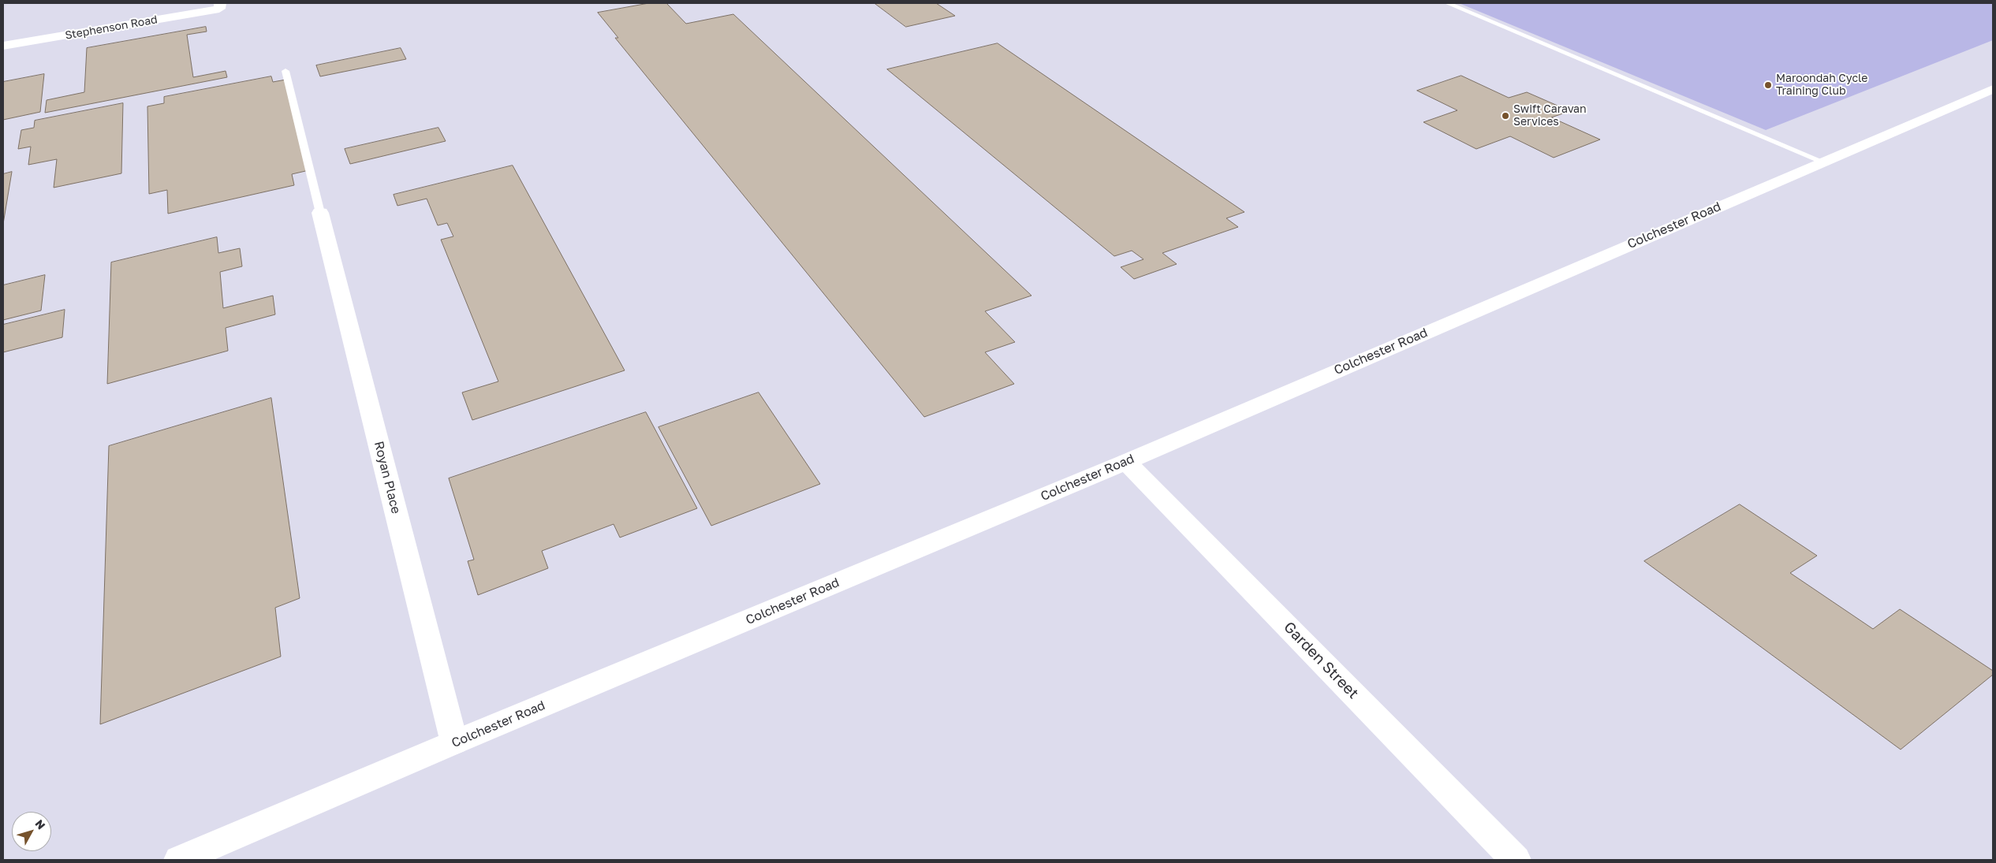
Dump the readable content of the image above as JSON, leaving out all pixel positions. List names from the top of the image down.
{
  "streets": {
    "main road": [
      "Stephenson Road",
      "Colchester Road",
      "Royan Place",
      "Garden Street"
    ]
  },
  "crossings": [
    ["Colchester Road", "Royan Place"],
    ["Colchester Road", "Garden Street"]
  ],
  "places": ["Maroondah Cycle Training Club", "Swift Caravan Services"],
  "north": "top right"
}
